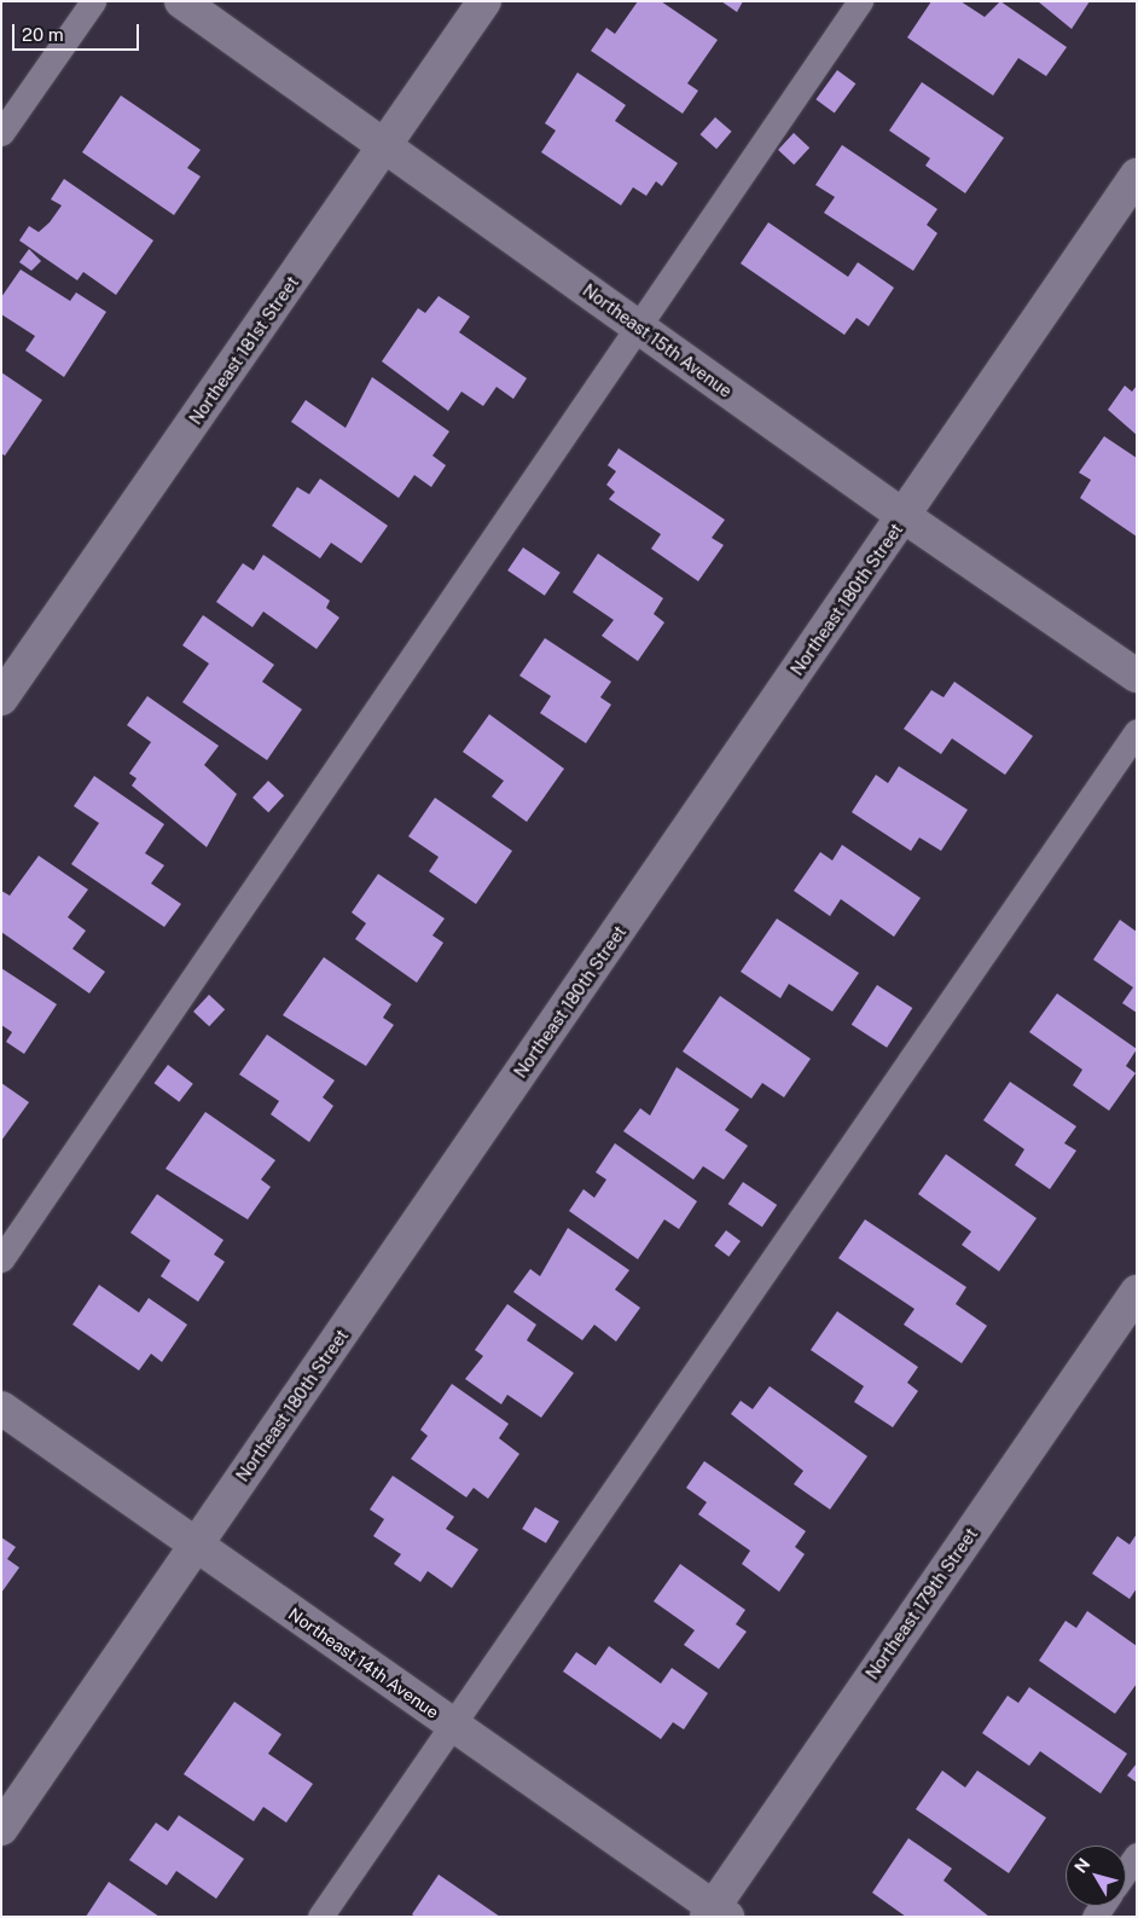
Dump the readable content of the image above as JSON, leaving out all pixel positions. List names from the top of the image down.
{
  "streets": {
    "street": [
      "Northeast 15th Avenue",
      "Northeast 181st Street",
      "Northeast 180th Street",
      "Northeast 179th Street",
      "Northeast 14th Avenue"
    ]
  },
  "crossings": [
    ["Northeast 15th Avenue", "Northeast 181st Street"],
    ["Northeast 15th Avenue", "Northeast 180th Street"],
    ["Northeast 180th Street", "Northeast 14th Avenue"],
    ["Northeast 179th Street", "Northeast 14th Avenue"]
  ],
  "scale_bar": "20 m",
  "north": "top left"
}
